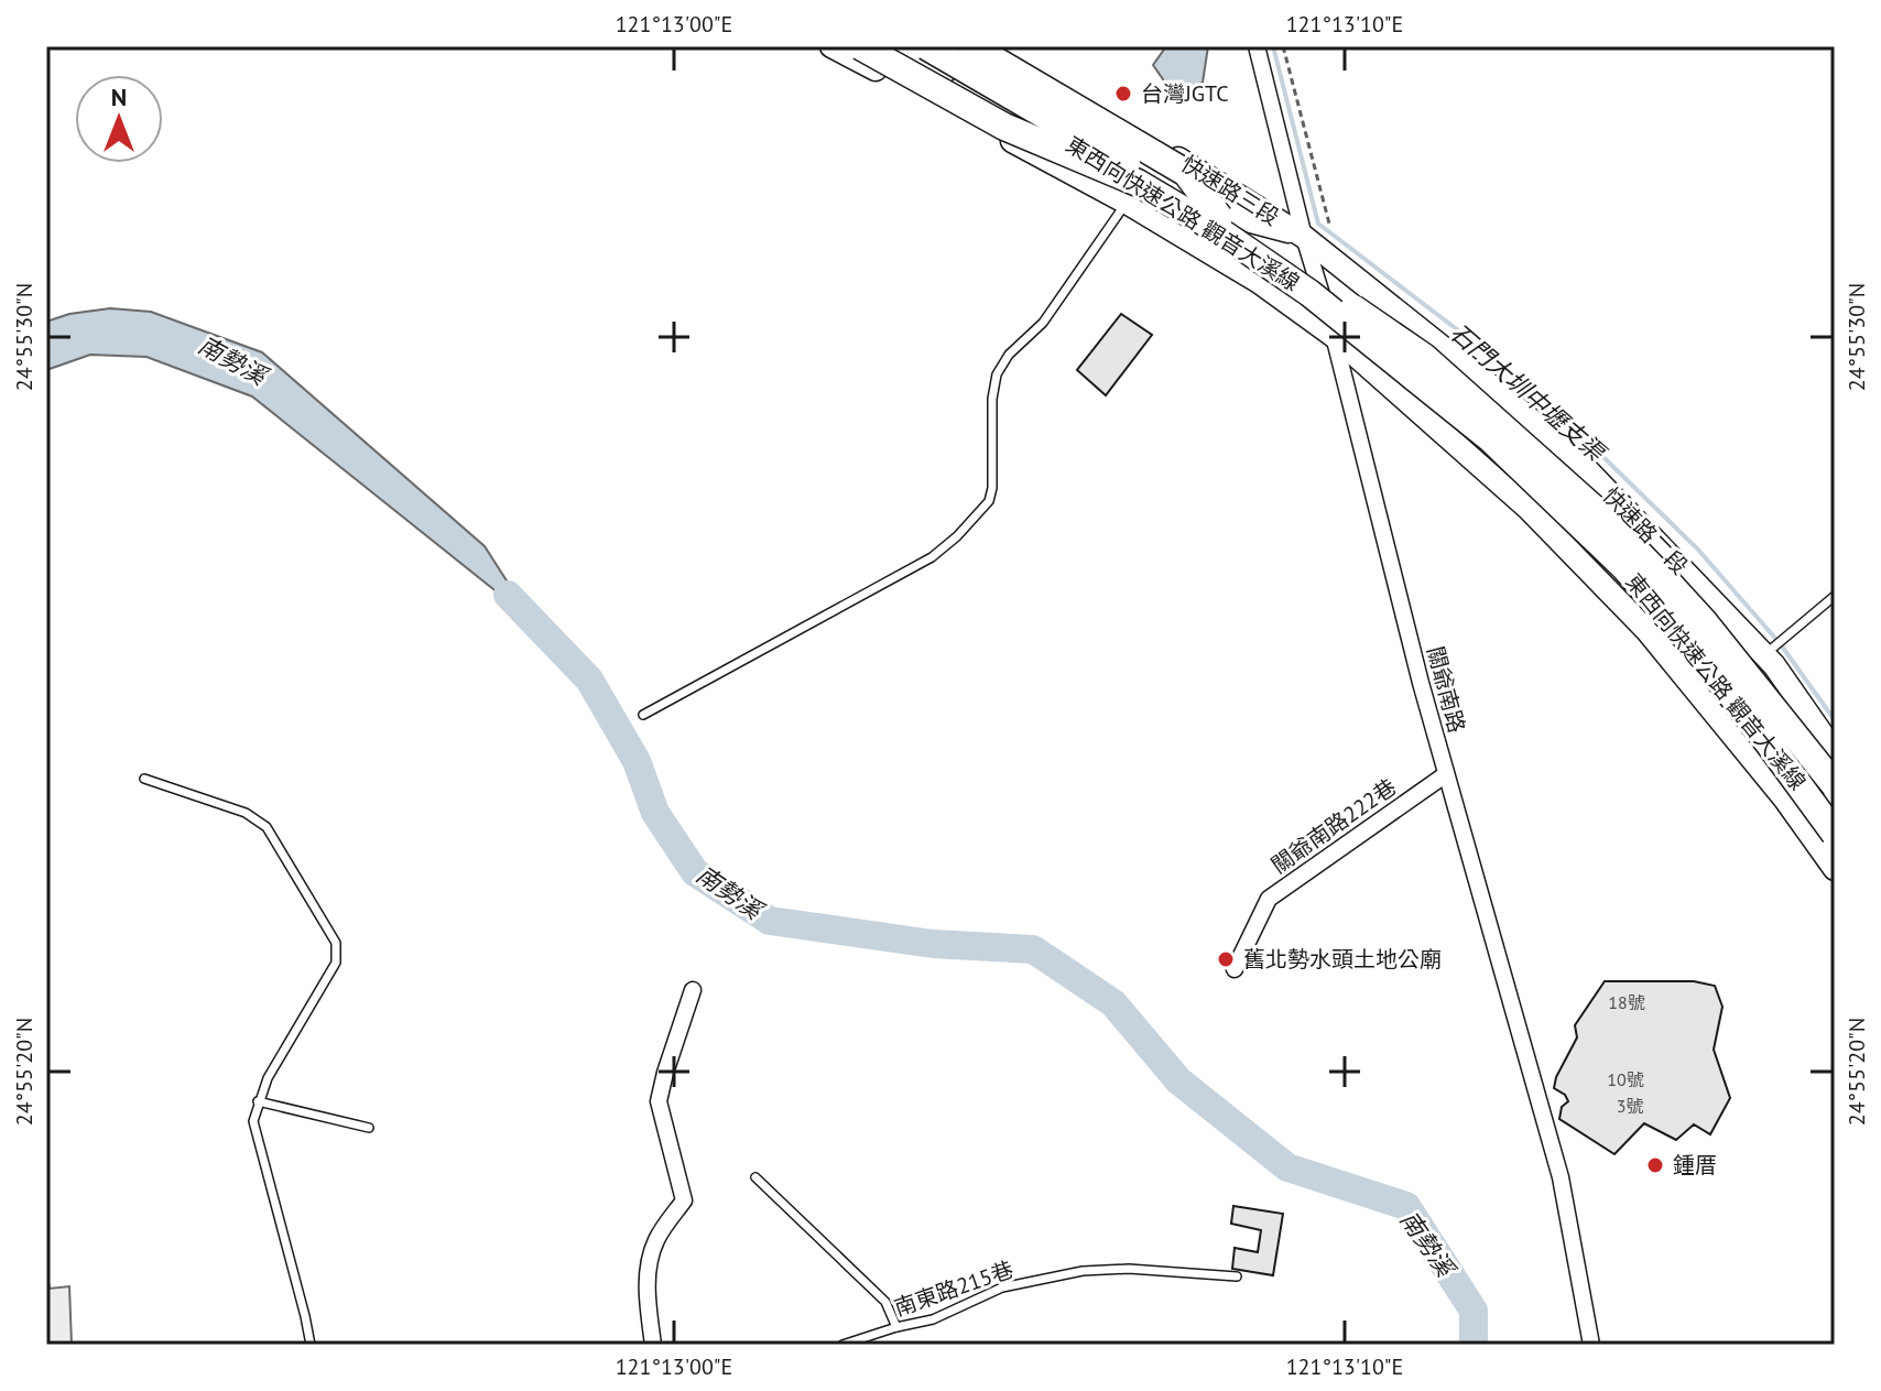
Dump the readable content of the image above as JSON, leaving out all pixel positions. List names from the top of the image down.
{
  "streets": {
    "highway": ["東西向快速公路 觀音大溪線"],
    "main road": ["快速路三段", "快速路二段"],
    "street": ["關爺南路", "關爺南路222巷"],
    "lane": ["南東路215巷"]
  },
  "crossings": [
    ["快速路三段", "東西向快速公路 觀音大溪線"],
    ["快速路三段", "快速路二段"],
    ["快速路三段", "關爺南路"],
    ["快速路二段", "關爺南路"],
    ["關爺南路", "關爺南路222巷"]
  ],
  "water": ["南勢溪", "石門大圳中壢支渠"],
  "places": ["台灣JGTC", "舊北勢水頭土地公廟", "鍾厝"],
  "house_numbers": ["18號", "10號", "3號"],
  "north": "top",
  "coordinates": [
    "121°13'00\"E",
    "121°13'10\"E",
    "24°55'30\"N",
    "24°55'20\"N"
  ]
}
